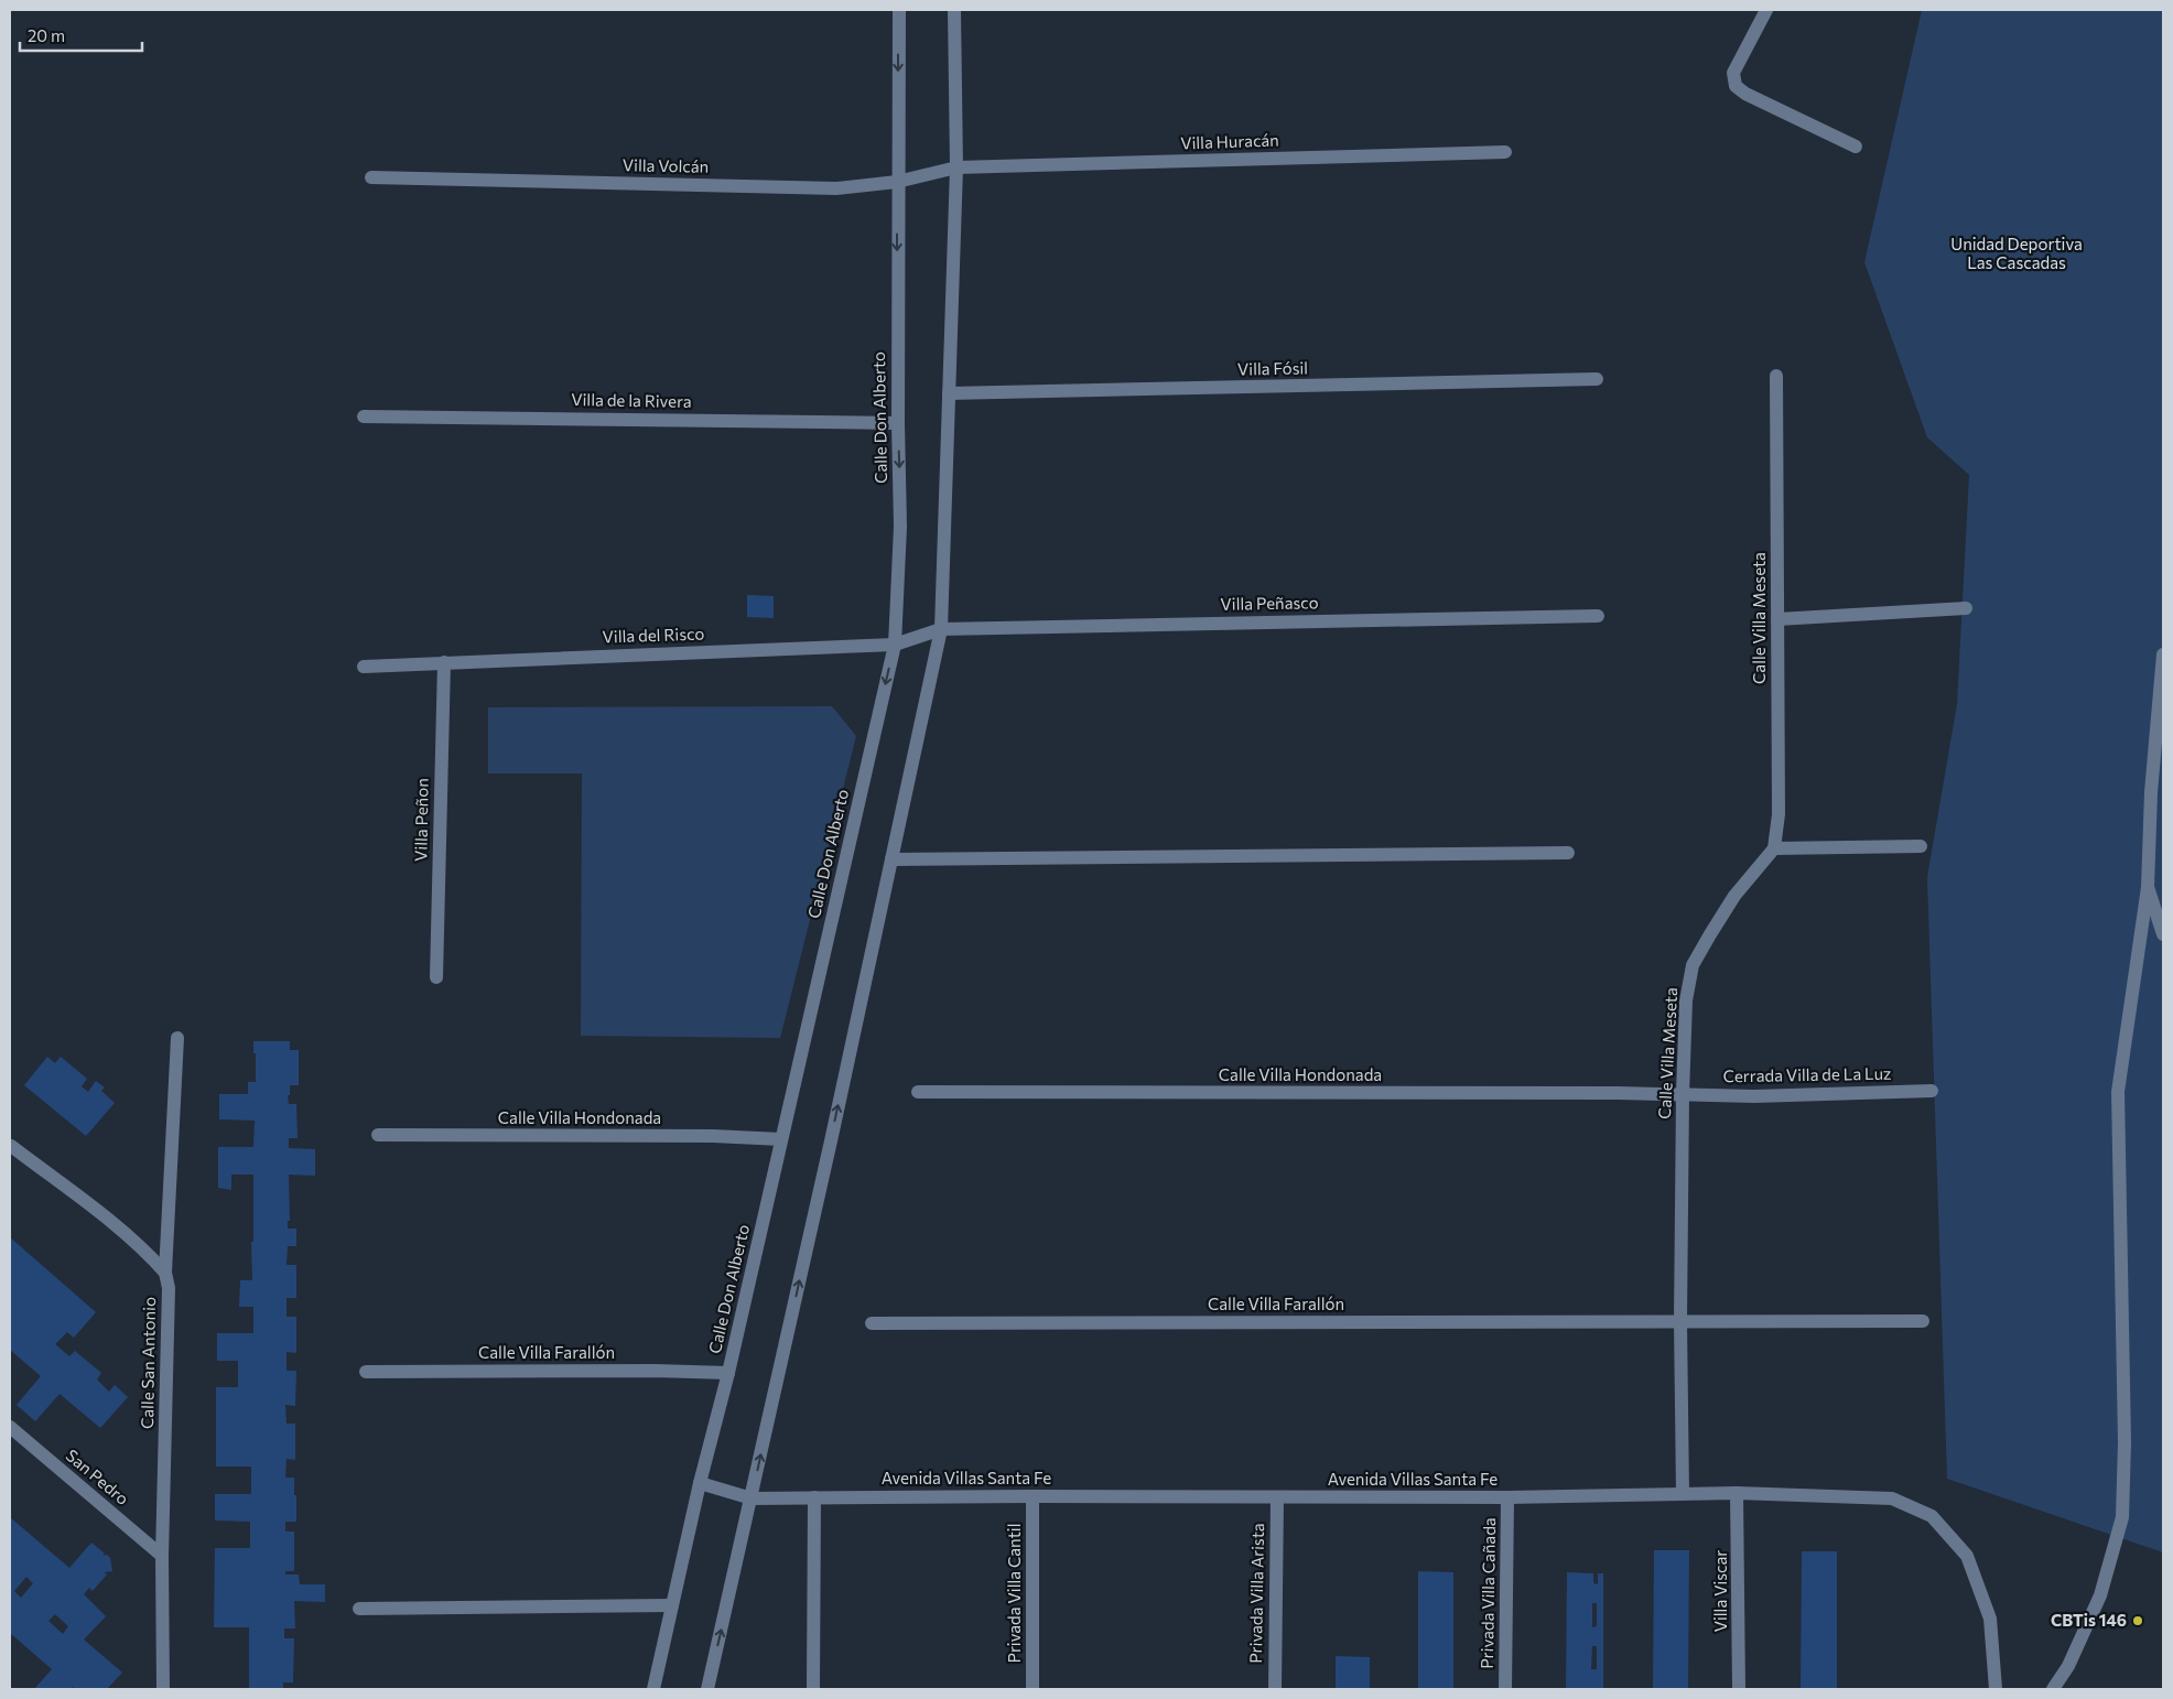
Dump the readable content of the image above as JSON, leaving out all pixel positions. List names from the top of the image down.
{
  "streets": {
    "street": [
      "Villa Huracán",
      "Villa Volcán",
      "Villa Fósil",
      "Villa de la Rivera",
      "Calle Don Alberto",
      "Villa Peñasco",
      "Calle Villa Meseta",
      "Villa del Risco",
      "Villa Peñon",
      "Calle Villa Hondonada",
      "Cerrada Villa de La Luz",
      "Calle Villa Farallón",
      "Calle San Antonio",
      "San Pedro",
      "Avenida Villas Santa Fe",
      "Villa Viscar",
      "Privada Villa Cantil",
      "Privada Villa Arista",
      "Privada Villa Cañada"
    ]
  },
  "crossings": [
    ["Villa Huracán", "Villa Volcán"],
    ["Villa Volcán", "Calle Don Alberto"],
    ["Villa de la Rivera", "Calle Don Alberto"],
    ["Calle Don Alberto", "Villa del Risco"],
    ["Calle Don Alberto", "Calle Villa Hondonada"],
    ["Calle Don Alberto", "Calle Villa Farallón"],
    ["Calle Don Alberto", "Avenida Villas Santa Fe"],
    ["Villa Peñasco", "Villa del Risco"],
    ["Calle Villa Meseta", "Calle Villa Hondonada"],
    ["Calle Villa Meseta", "Cerrada Villa de La Luz"],
    ["Calle Villa Meseta", "Calle Villa Farallón"],
    ["Calle Villa Meseta", "Avenida Villas Santa Fe"],
    ["Villa del Risco", "Villa Peñon"],
    ["Calle Villa Hondonada", "Cerrada Villa de La Luz"],
    ["Calle San Antonio", "San Pedro"],
    ["Avenida Villas Santa Fe", "Villa Viscar"],
    ["Avenida Villas Santa Fe", "Privada Villa Cantil"],
    ["Avenida Villas Santa Fe", "Privada Villa Arista"],
    ["Avenida Villas Santa Fe", "Privada Villa Cañada"]
  ],
  "parks": ["Unidad Deportiva Las Cascadas"],
  "places": ["CBTis 146"],
  "scale_bar": "20 m"
}
